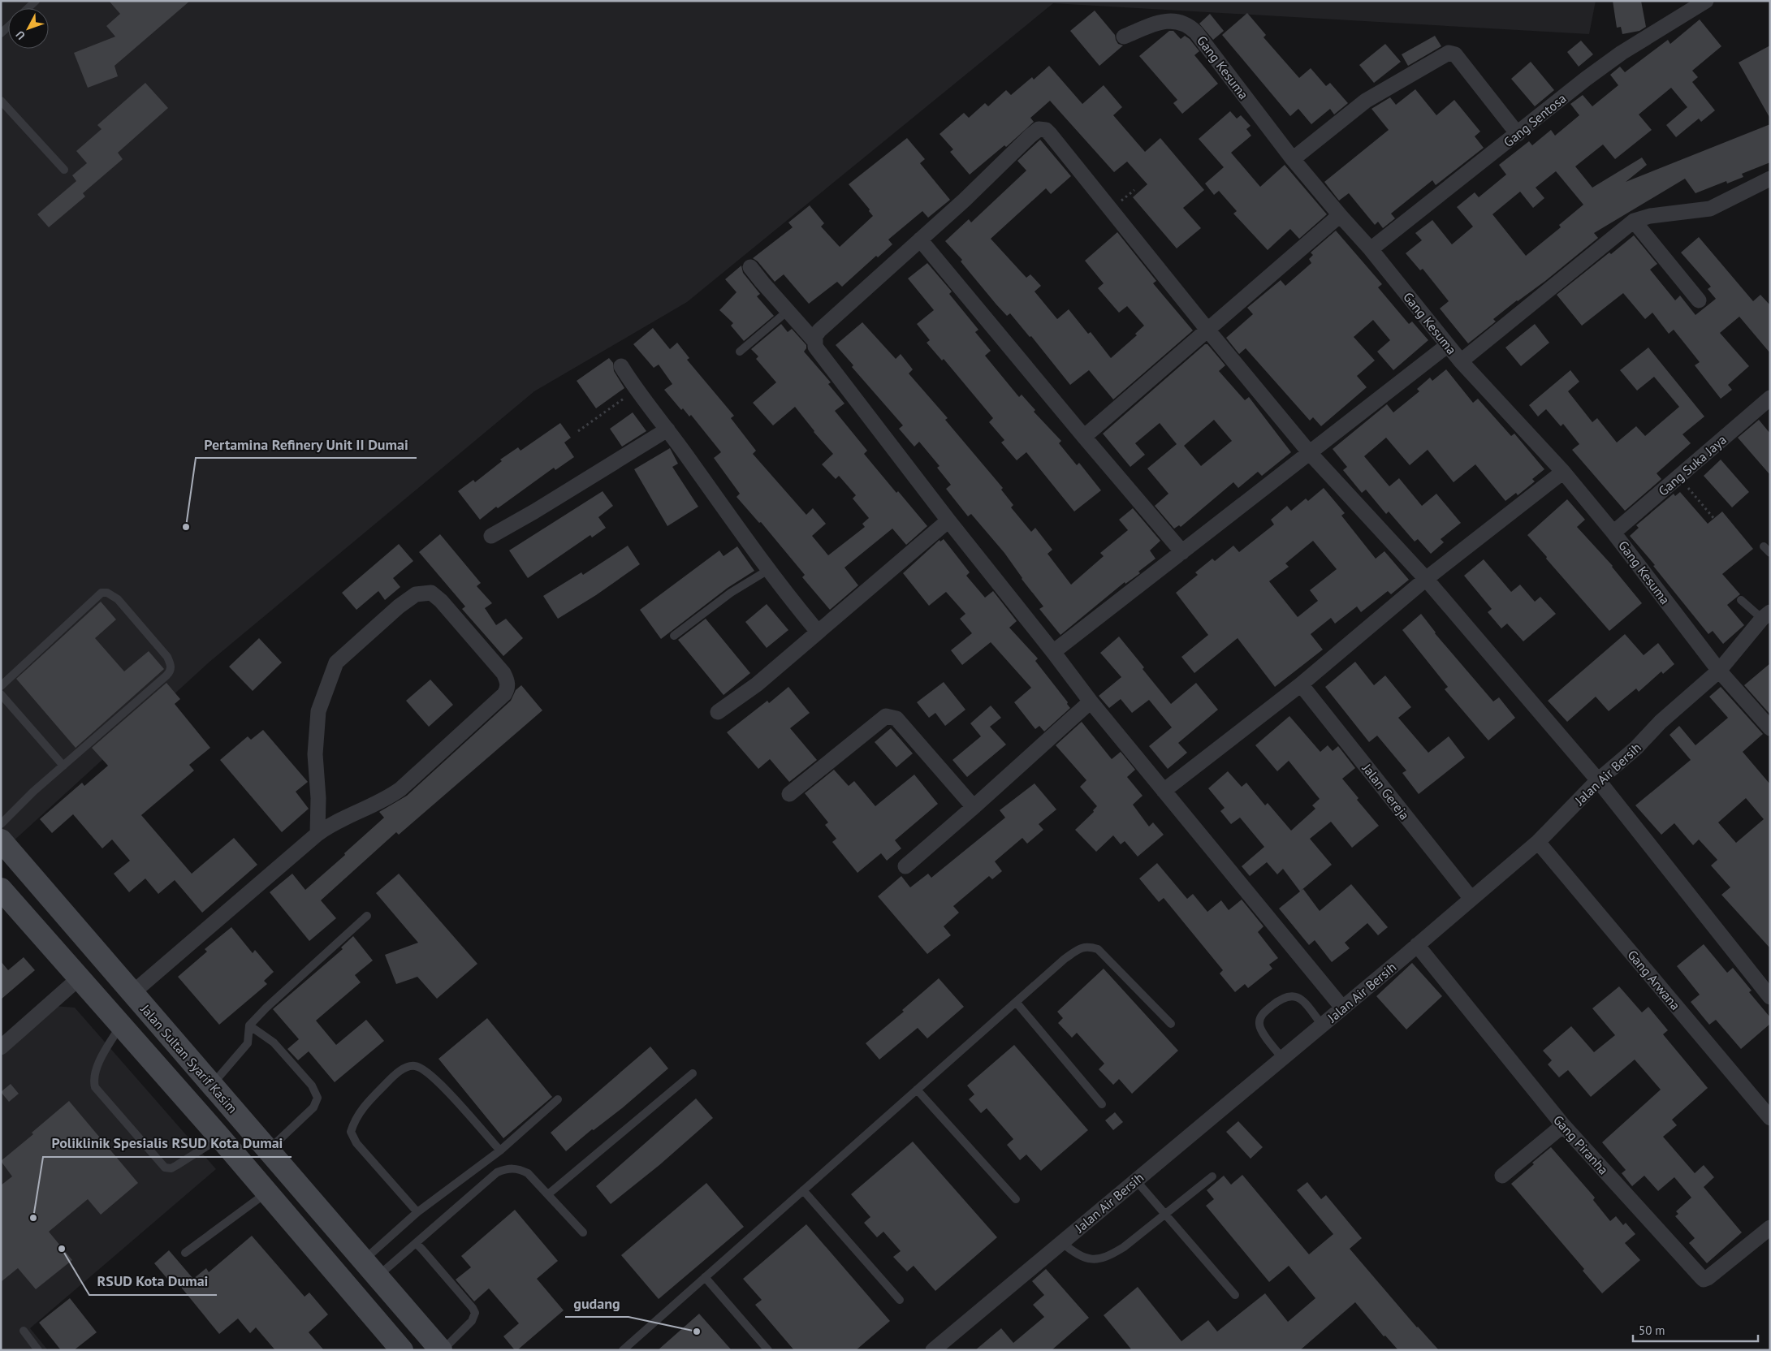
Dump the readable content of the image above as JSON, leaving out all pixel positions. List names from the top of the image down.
{
  "streets": {
    "street": [
      "Gang Kesuma",
      "Gang Sentosa",
      "Gang Suka Jaya",
      "Jalan Air Bersih",
      "Jalan Gereja",
      "Gang Arwana",
      "Jalan Sultan Syarif Kasim",
      "Gang Piranha"
    ]
  },
  "crossings": [
    ["Gang Kesuma", "Gang Sentosa"],
    ["Gang Kesuma", "Gang Suka Jaya"],
    ["Gang Kesuma", "Jalan Air Bersih"],
    ["Jalan Air Bersih", "Jalan Gereja"],
    ["Jalan Air Bersih", "Gang Arwana"],
    ["Jalan Air Bersih", "Gang Piranha"]
  ],
  "places": [
    "Pertamina Refinery Unit II Dumai",
    "Poliklinik Spesialis RSUD Kota Dumai",
    "RSUD Kota Dumai",
    "gudang"
  ],
  "scale_bar": "50 m",
  "north": "bottom left"
}
